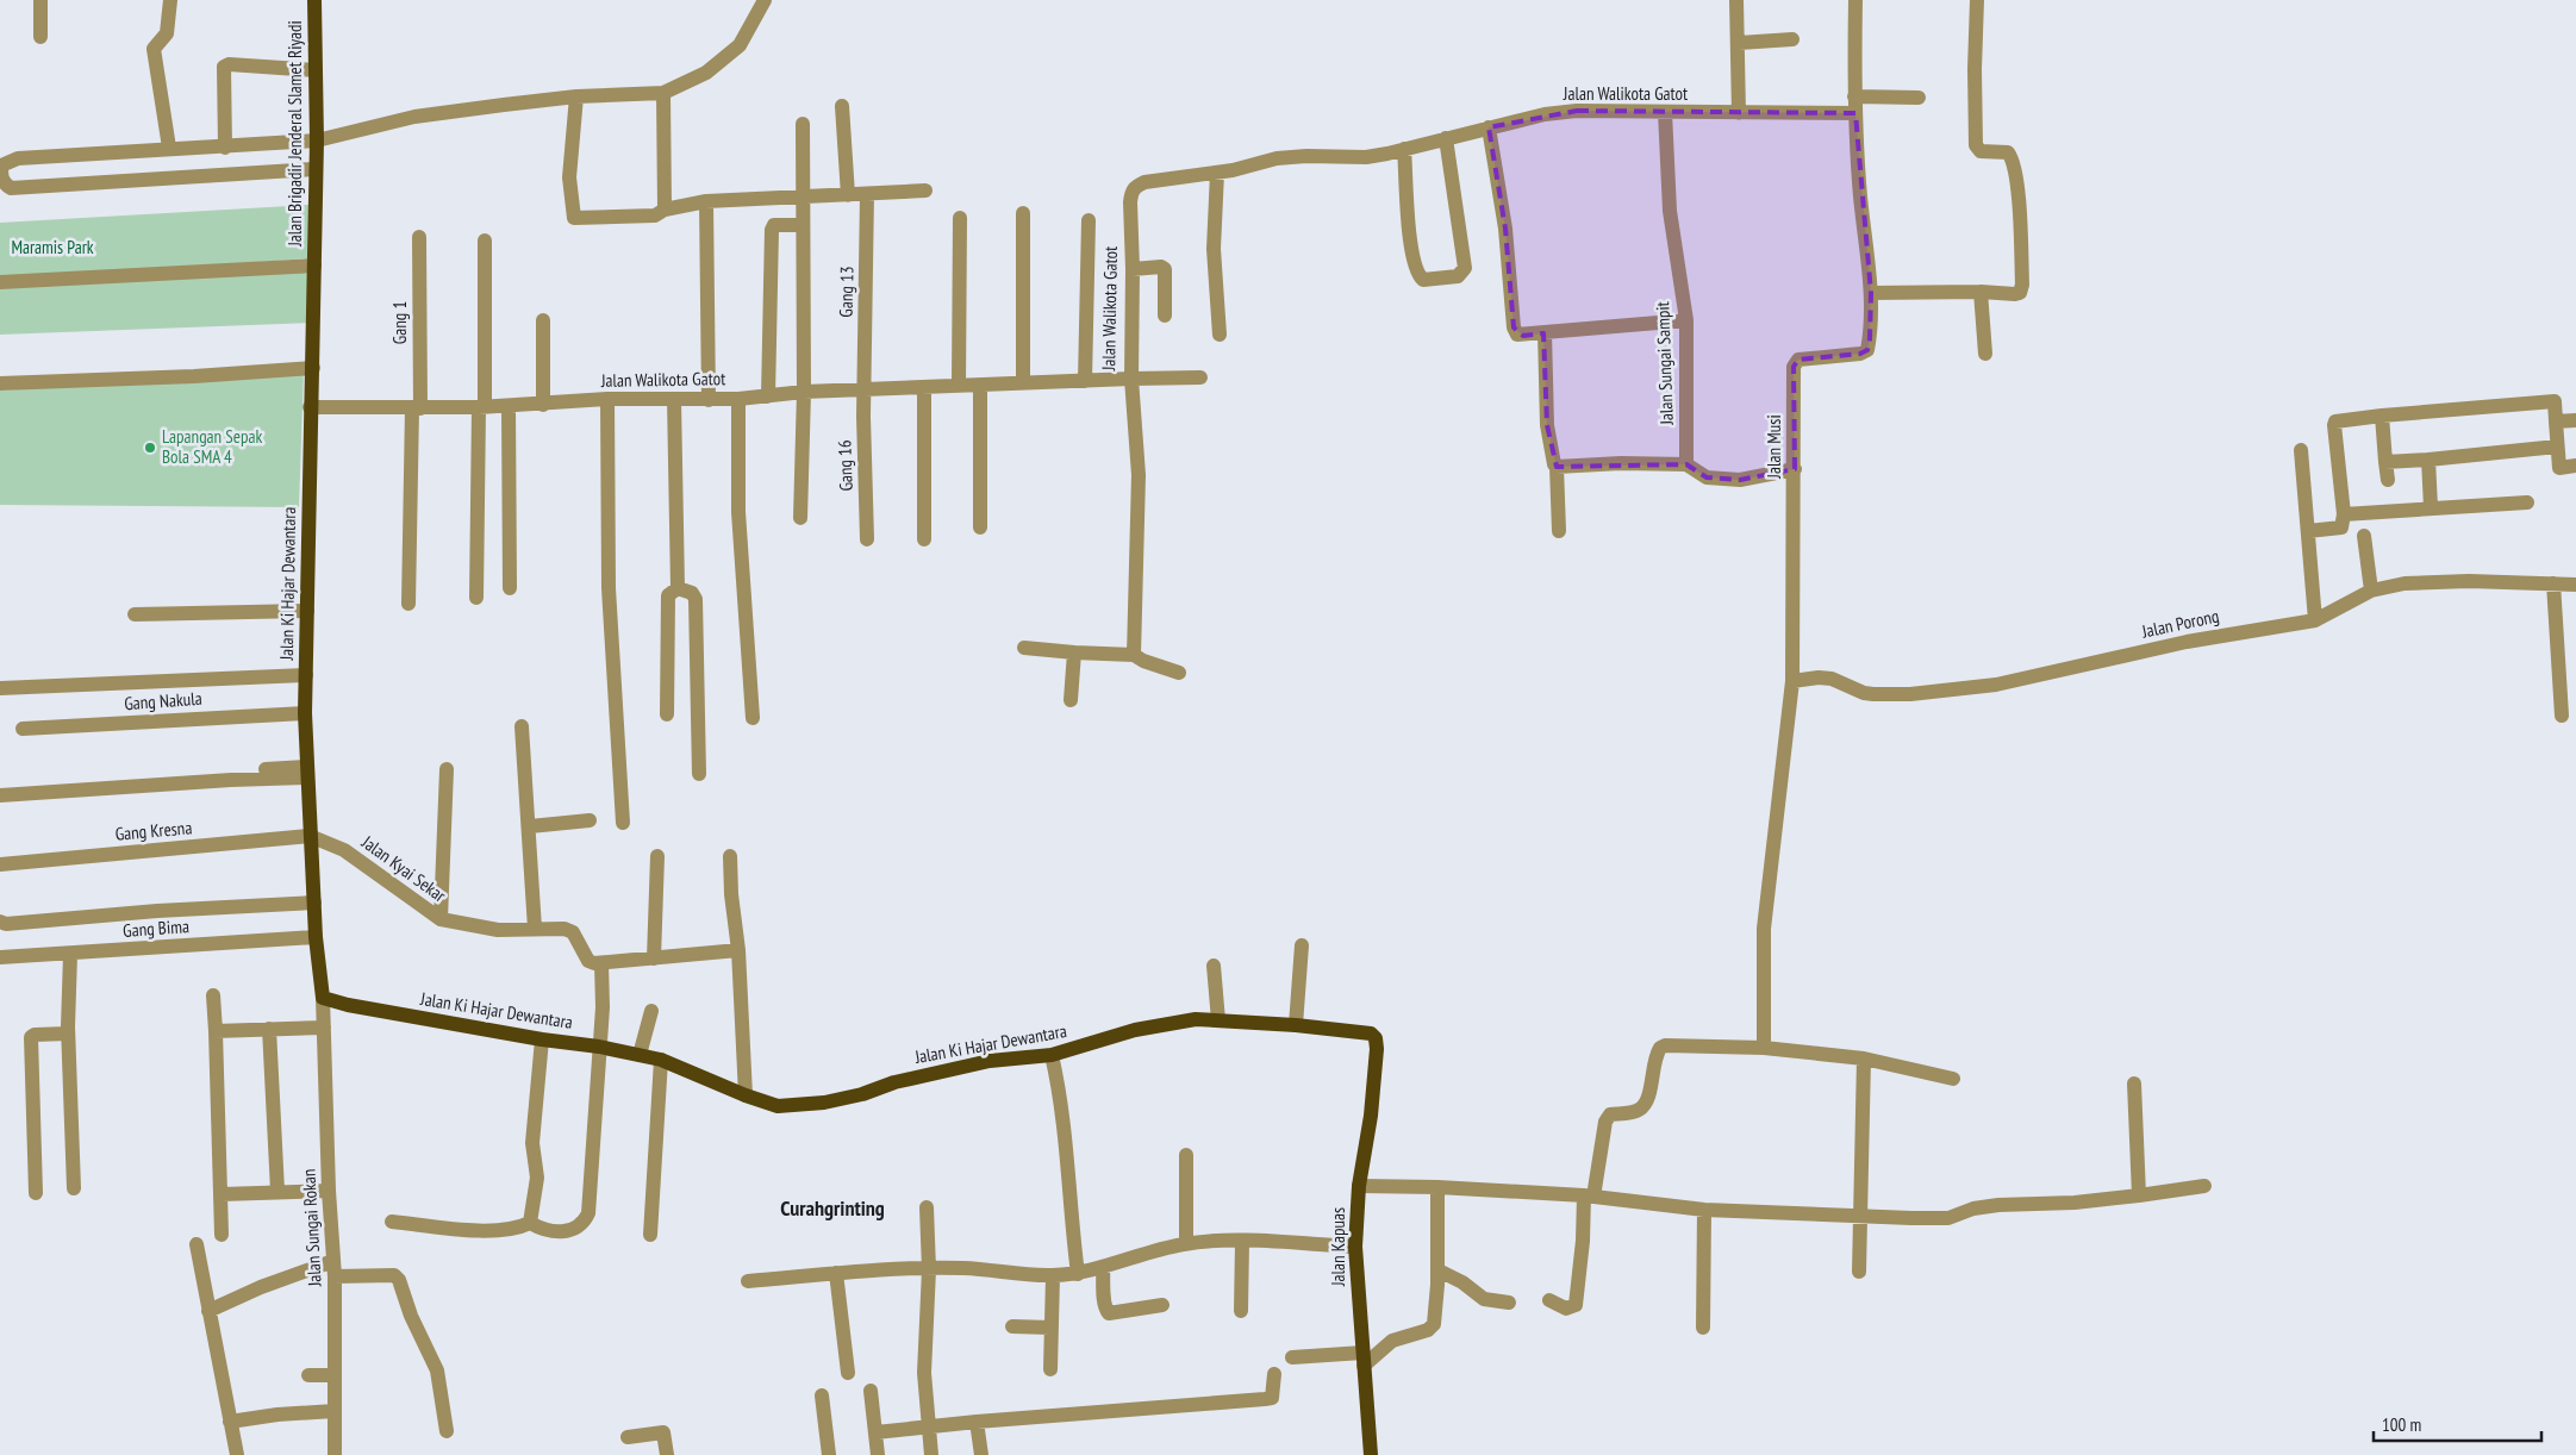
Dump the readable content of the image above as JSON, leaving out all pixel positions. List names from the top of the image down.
{
  "streets": {
    "main road": ["Jalan Brigadir Jenderal Slamet Riyadi", "Jalan Ki Hajar Dewantara", "Jalan Kapuas"],
    "street": [
      "Jalan Walikota Gatot",
      "Gang 13",
      "Gang 1",
      "Jalan Sungai Sampit",
      "Jalan Musi",
      "Gang 16",
      "Jalan Porong",
      "Gang Nakula",
      "Gang Kresna",
      "Jalan Kyai Sekar",
      "Gang Bima",
      "Jalan Sungai Rokan"
    ]
  },
  "crossings": [
    ["Jalan Walikota Gatot", "Gang 13"],
    ["Jalan Walikota Gatot", "Gang 1"],
    ["Jalan Walikota Gatot", "Jalan Sungai Sampit"],
    ["Jalan Walikota Gatot", "Jalan Musi"],
    ["Jalan Walikota Gatot", "Gang 16"],
    ["Jalan Walikota Gatot", "Jalan Ki Hajar Dewantara"],
    ["Jalan Brigadir Jenderal Slamet Riyadi", "Jalan Ki Hajar Dewantara"],
    ["Gang 13", "Gang 16"],
    ["Jalan Musi", "Jalan Porong"],
    ["Jalan Ki Hajar Dewantara", "Gang Nakula"],
    ["Jalan Ki Hajar Dewantara", "Gang Kresna"],
    ["Jalan Ki Hajar Dewantara", "Jalan Kyai Sekar"],
    ["Jalan Ki Hajar Dewantara", "Gang Bima"],
    ["Jalan Ki Hajar Dewantara", "Jalan Sungai Rokan"],
    ["Jalan Ki Hajar Dewantara", "Jalan Kapuas"],
    ["Gang Kresna", "Jalan Kyai Sekar"]
  ],
  "districts": ["Curahgrinting"],
  "parks": ["Maramis Park"],
  "places": ["Lapangan Sepak Bola SMA 4"],
  "scale_bar": "100 m"
}
